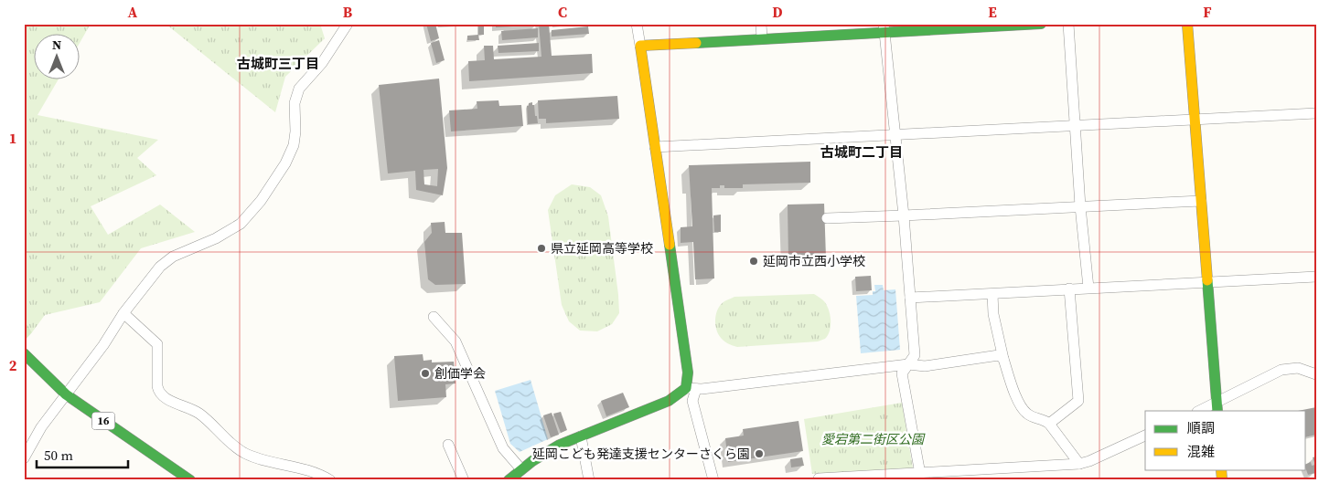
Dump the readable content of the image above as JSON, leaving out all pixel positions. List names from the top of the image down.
{
  "streets": {
    "street": ["16"]
  },
  "districts": ["古城町三丁目", "古城町二丁目"],
  "parks": ["愛宕第二街区公園"],
  "places": [
    "県立延岡高等学校",
    "延岡市立西小学校",
    "創価学会",
    "延岡こども発達支援センターさくら園"
  ],
  "legend": ["順調", "混雑"],
  "scale_bar": "50 m",
  "north": "top",
  "grid": {
    "columns": [
      "A",
      "B",
      "C",
      "D",
      "E",
      "F"
    ],
    "rows": ["1", "2"]
  }
}
